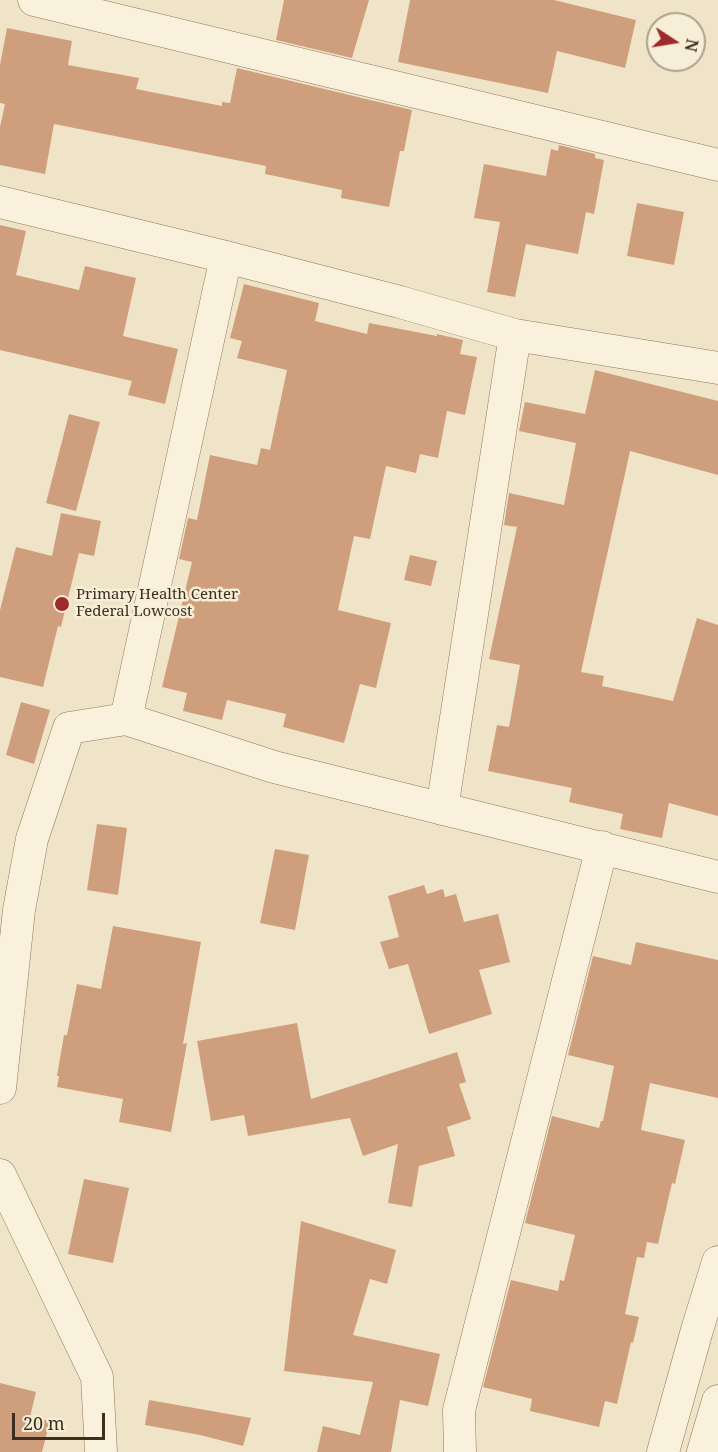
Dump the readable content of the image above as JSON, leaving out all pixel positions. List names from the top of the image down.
{
  "places": ["Primary Health Center Federal Lowcost"],
  "scale_bar": "20 m",
  "north": "right"
}
